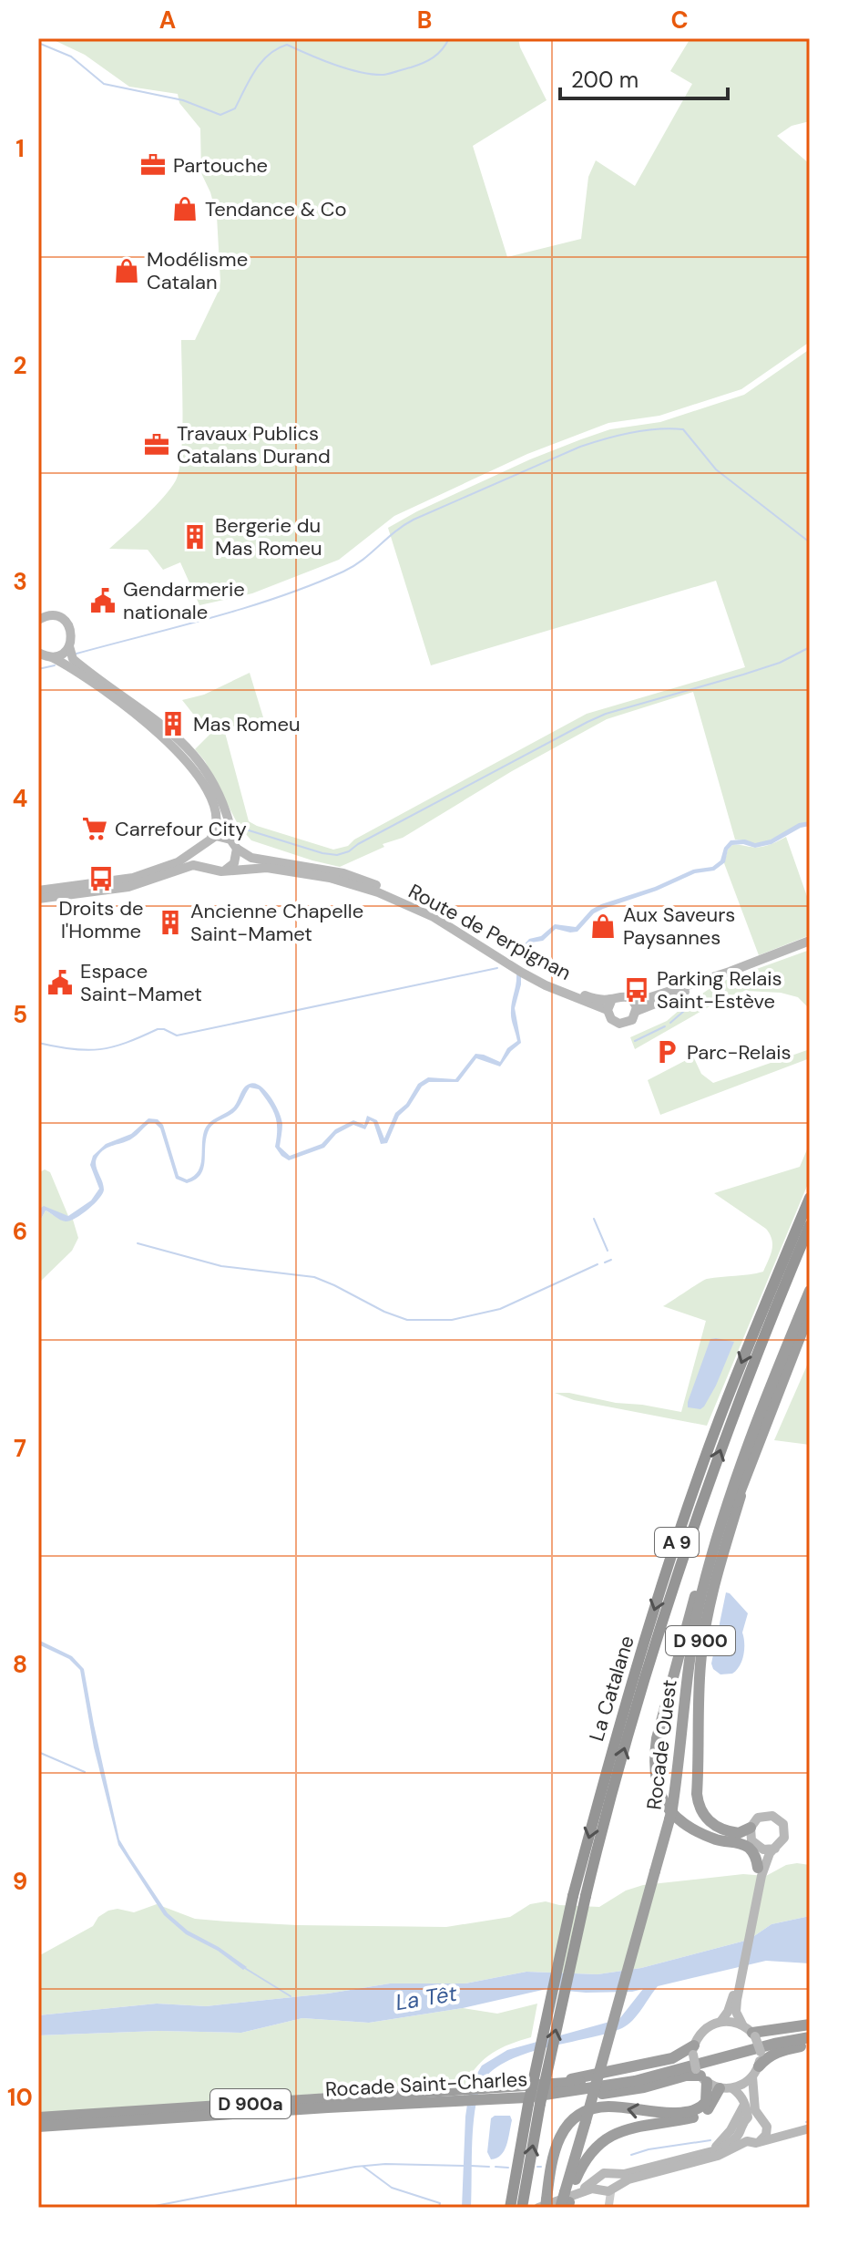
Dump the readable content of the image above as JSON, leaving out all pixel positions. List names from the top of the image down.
{
  "streets": {
    "highway": [
      "A 9",
      "D 900",
      "La Catalane",
      "Rocade Ouest",
      "Rocade Saint-Charles",
      "D 900a"
    ],
    "main road": ["Route de Perpignan"]
  },
  "crossings": [
    ["D 900", "Rocade Ouest"],
    ["La Catalane", "Rocade Saint-Charles"]
  ],
  "water": ["La Têt"],
  "places": {
    "office": ["Partouche", "Travaux Publics Catalans Durand"],
    "shop": ["Tendance & Co", "Modélisme Catalan", "Aux Saveurs Paysannes"],
    "building": ["Bergerie du Mas Romeu", "Mas Romeu", "Ancienne Chapelle Saint-Mamet"],
    "public building": ["Gendarmerie nationale", "Espace Saint-Mamet"],
    "supermarket": ["Carrefour City"],
    "bus stop": ["Droits de l'Homme", "Parking Relais Saint-Estève"],
    "parking": ["Parc-Relais"]
  },
  "scale_bar": "200 m",
  "grid": {
    "columns": ["A", "B", "C"],
    "rows": [
      "1",
      "2",
      "3",
      "4",
      "5",
      "6",
      "7",
      "8",
      "9",
      "10"
    ]
  }
}
